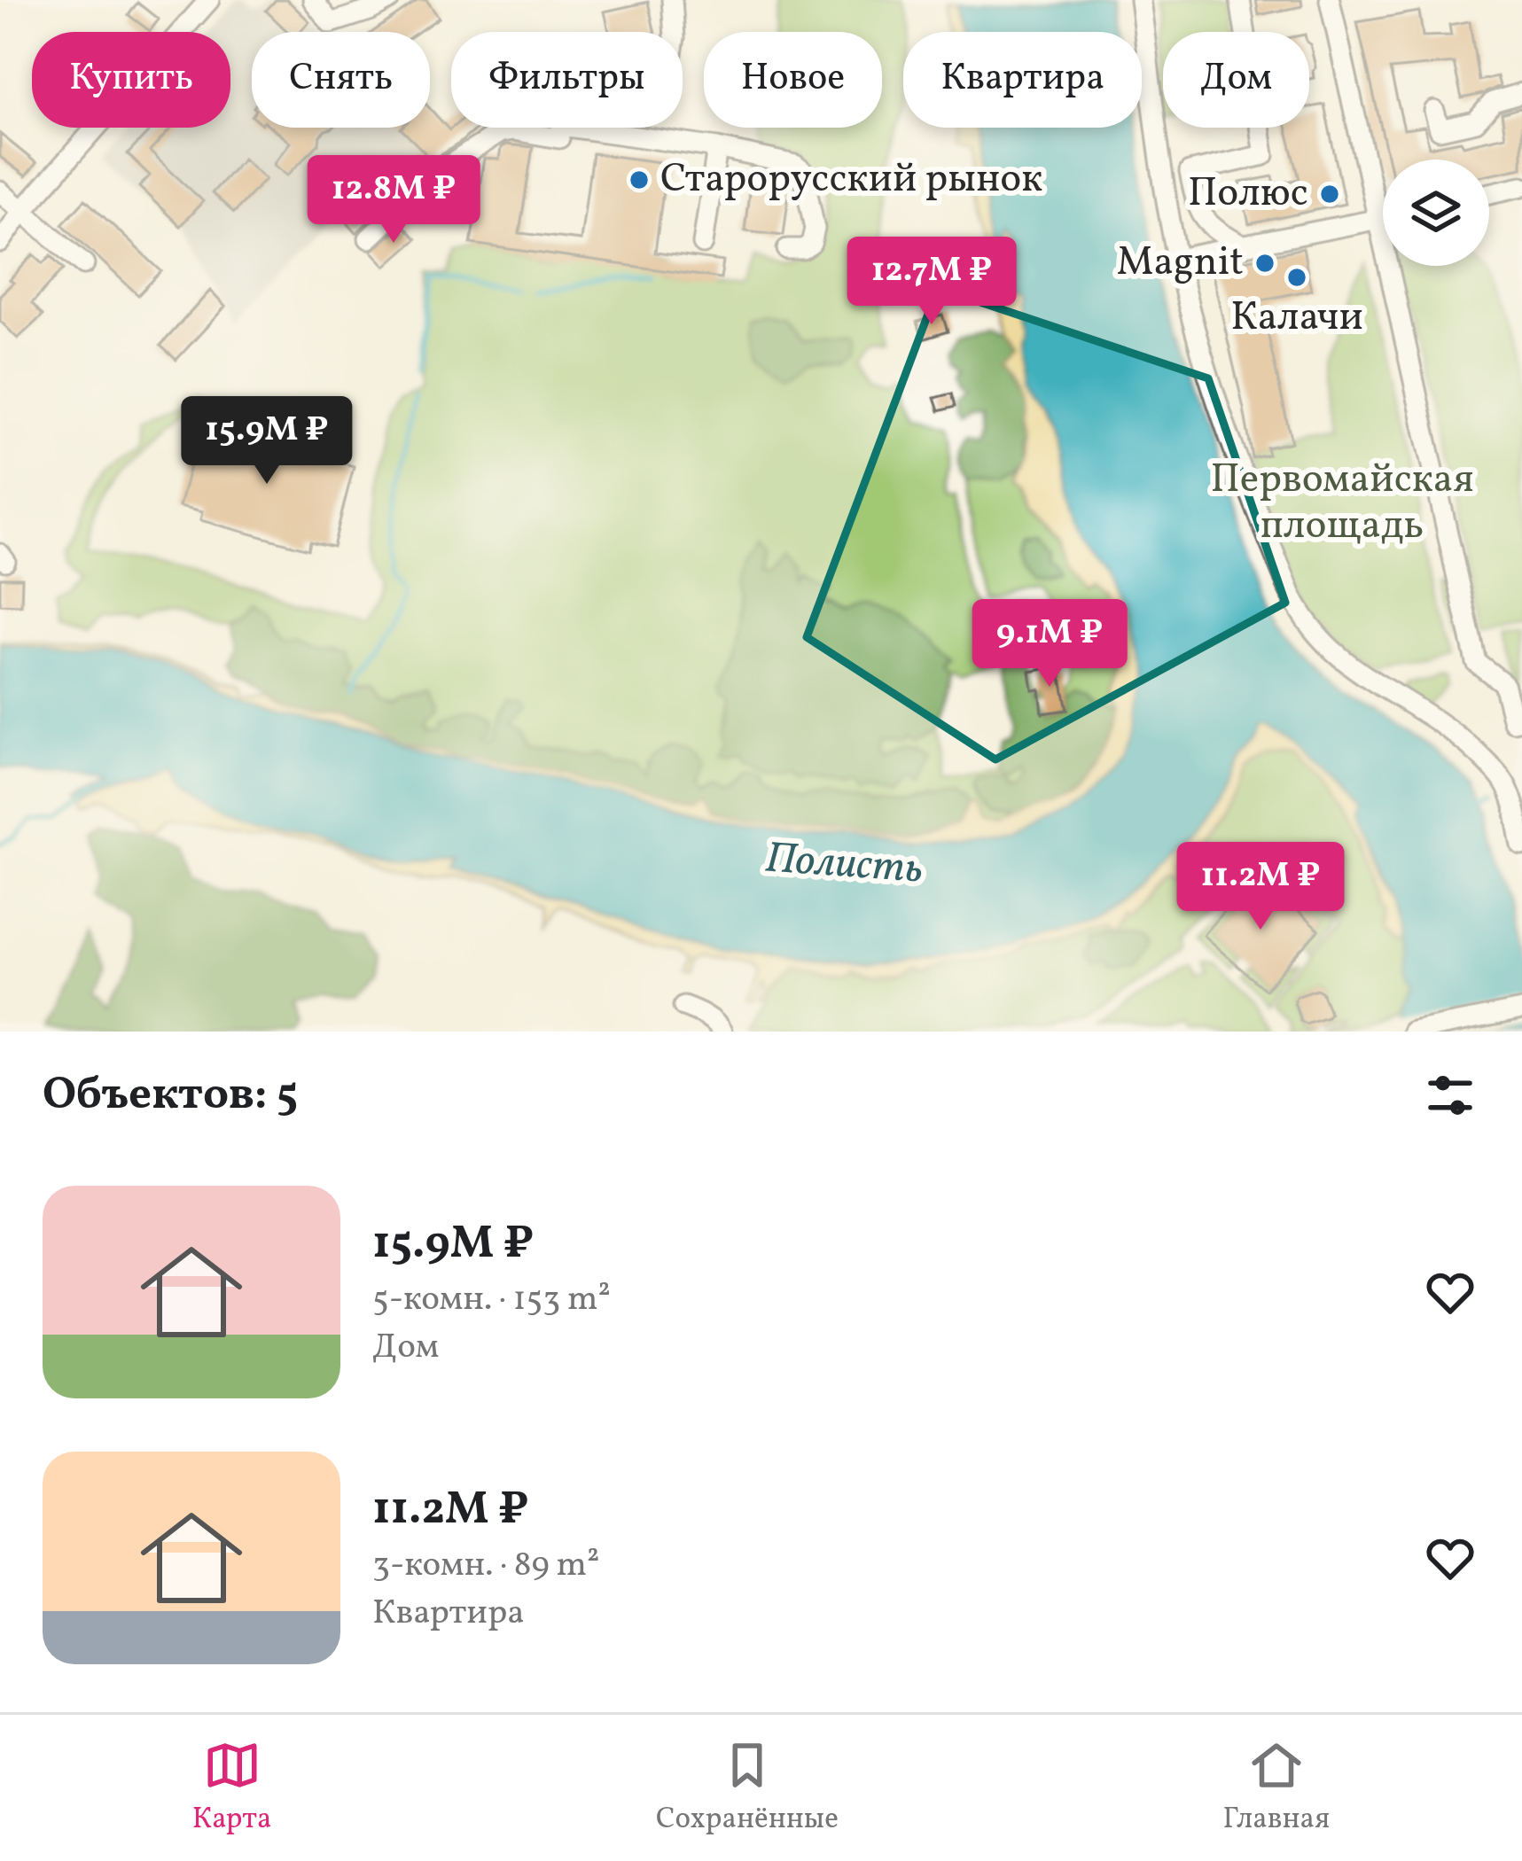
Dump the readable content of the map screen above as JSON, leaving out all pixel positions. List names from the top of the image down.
{
  "water": ["Полисть"],
  "parks": ["Первомайская площадь"],
  "places": [
    "Старорусский рынок",
    "Полюс",
    "Magnit",
    "Калачи"
  ],
  "page": {
    "chip": [
      "Купить",
      "Снять",
      "Фильтры",
      "Новое",
      "Квартира",
      "Дом"
    ],
    "price": [
      "12.8M ₽",
      "12.7M ₽",
      "15.9M ₽",
      "9.1M ₽",
      "11.2M ₽"
    ],
    "heading": "Объектов: 5",
    "list": [
      {
        "name": "15.9M ₽",
        "note": "5-комн. · 153 m² · Дом"
      },
      {
        "name": "11.2M ₽",
        "note": "3-комн. · 89 m² · Квартира"
      }
    ],
    "tabs": ["Карта", "Сохранённые", "Главная"]
  }
}
